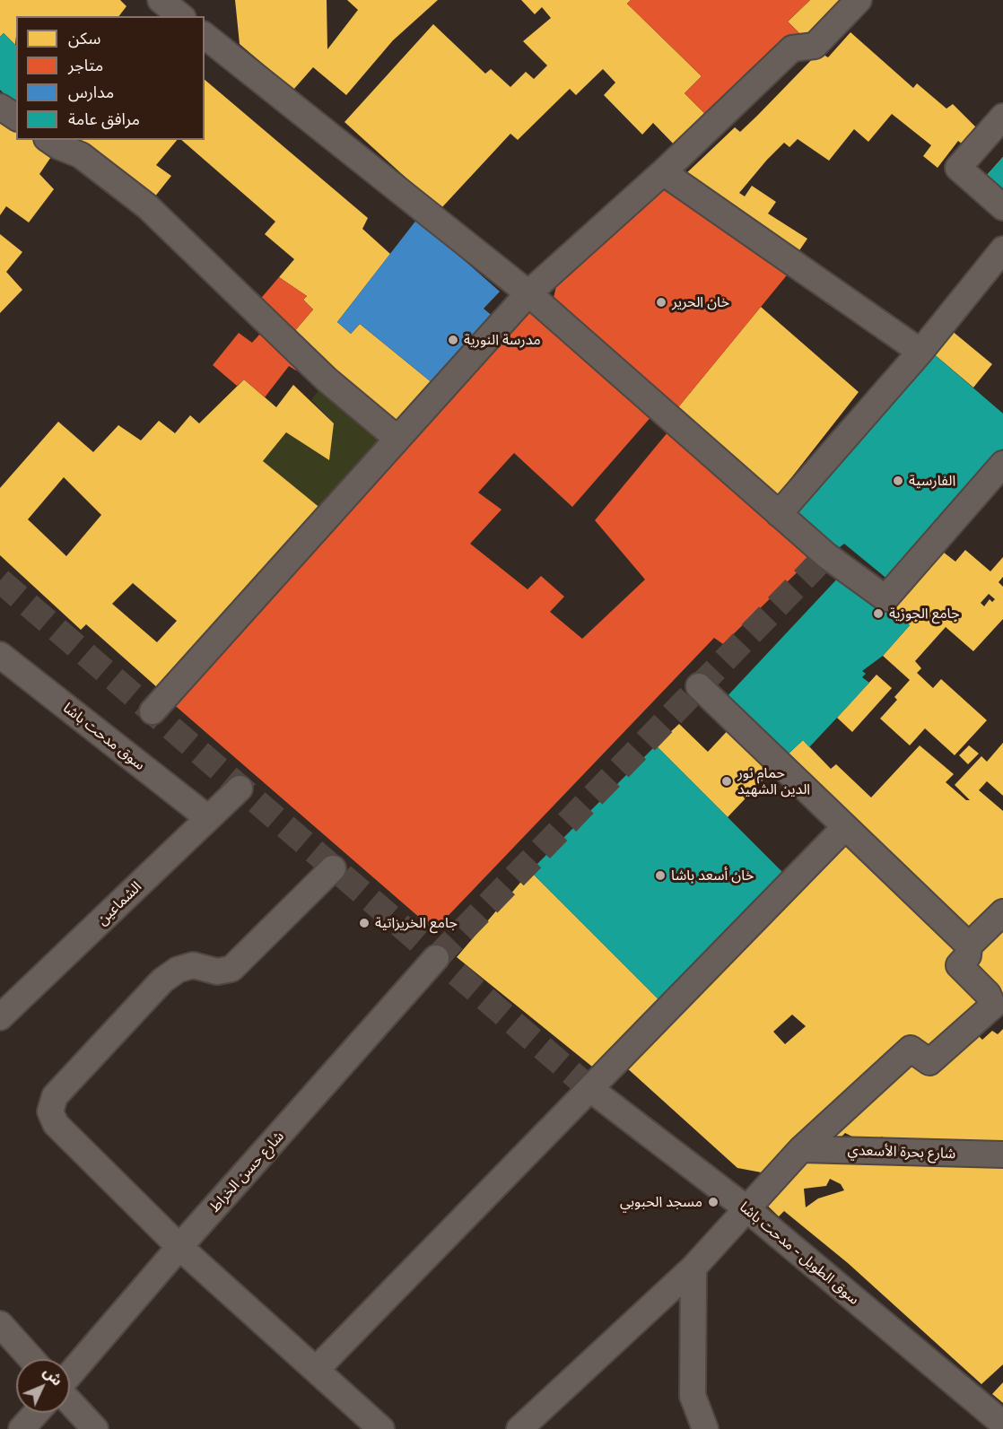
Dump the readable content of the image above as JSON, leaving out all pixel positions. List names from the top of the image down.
{
  "streets": {
    "street": [
      "سوق مدحت باشا",
      "الشماعين",
      "شارع بحرة الأسعدي",
      "شارع حسن الخراط",
      "سوق الطويل - مدحت باشا"
    ]
  },
  "crossings": [
    ["سوق مدحت باشا", "الشماعين"]
  ],
  "places": [
    "خان الحرير",
    "مدرسة النورية",
    "الفارسية",
    "جامع الجوزية",
    "حمام نور الدين الشهيد",
    "خان أسعد باشا",
    "جامع الخريزاتية",
    "مسجد الحبوبي"
  ],
  "legend": [
    "سكن",
    "متاجر",
    "مدارس",
    "مرافق عامة"
  ],
  "north": "top right"
}
